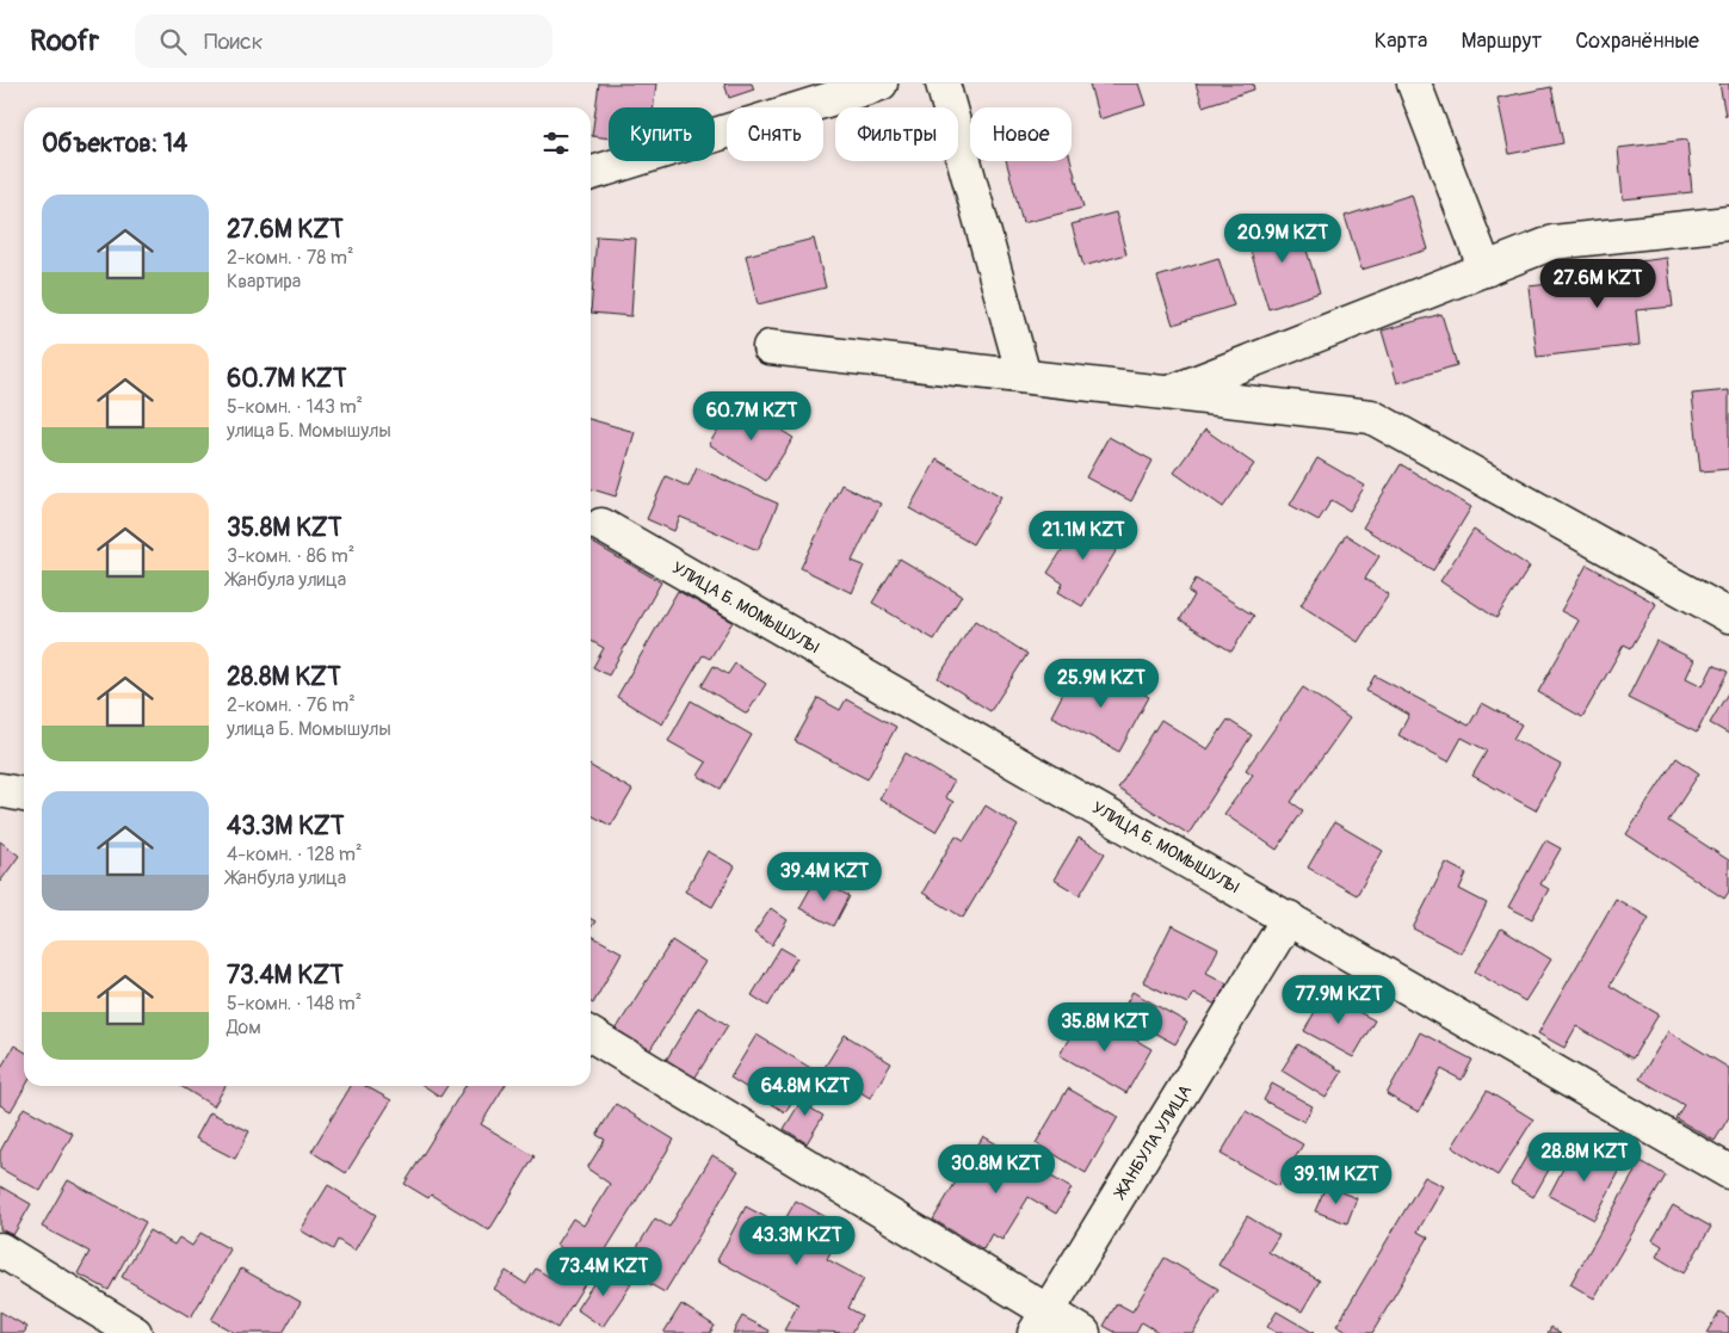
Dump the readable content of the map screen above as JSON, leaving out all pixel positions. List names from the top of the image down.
{
  "streets": {
    "street": ["УЛИЦА Б. МОМЫШУЛЫ", "ЖАНБУЛА УЛИЦА"]
  },
  "crossings": [
    ["УЛИЦА Б. МОМЫШУЛЫ", "ЖАНБУЛА УЛИЦА"]
  ],
  "page": {
    "header": "Roofr",
    "search": "Поиск",
    "nav": ["Карта", "Маршрут", "Сохранённые"],
    "chip": [
      "Купить",
      "Снять",
      "Фильтры",
      "Новое"
    ],
    "heading": "Объектов: 14",
    "list": [
      {
        "name": "27.6M KZT",
        "note": "2-комн. · 78 m² · Квартира"
      },
      {
        "name": "60.7M KZT",
        "note": "5-комн. · 143 m² · улица Б. Момышулы"
      },
      {
        "name": "35.8M KZT",
        "note": "3-комн. · 86 m² · Жанбула улица"
      },
      {
        "name": "28.8M KZT",
        "note": "2-комн. · 76 m² · улица Б. Момышулы"
      },
      {
        "name": "43.3M KZT",
        "note": "4-комн. · 128 m² · Жанбула улица"
      },
      {
        "name": "73.4M KZT",
        "note": "5-комн. · 148 m² · Дом"
      }
    ],
    "price": [
      "20.9M KZT",
      "27.6M KZT",
      "60.7M KZT",
      "21.1M KZT",
      "25.9M KZT",
      "39.4M KZT",
      "77.9M KZT",
      "35.8M KZT",
      "64.8M KZT",
      "28.8M KZT",
      "30.8M KZT",
      "39.1M KZT",
      "43.3M KZT",
      "73.4M KZT"
    ]
  }
}
